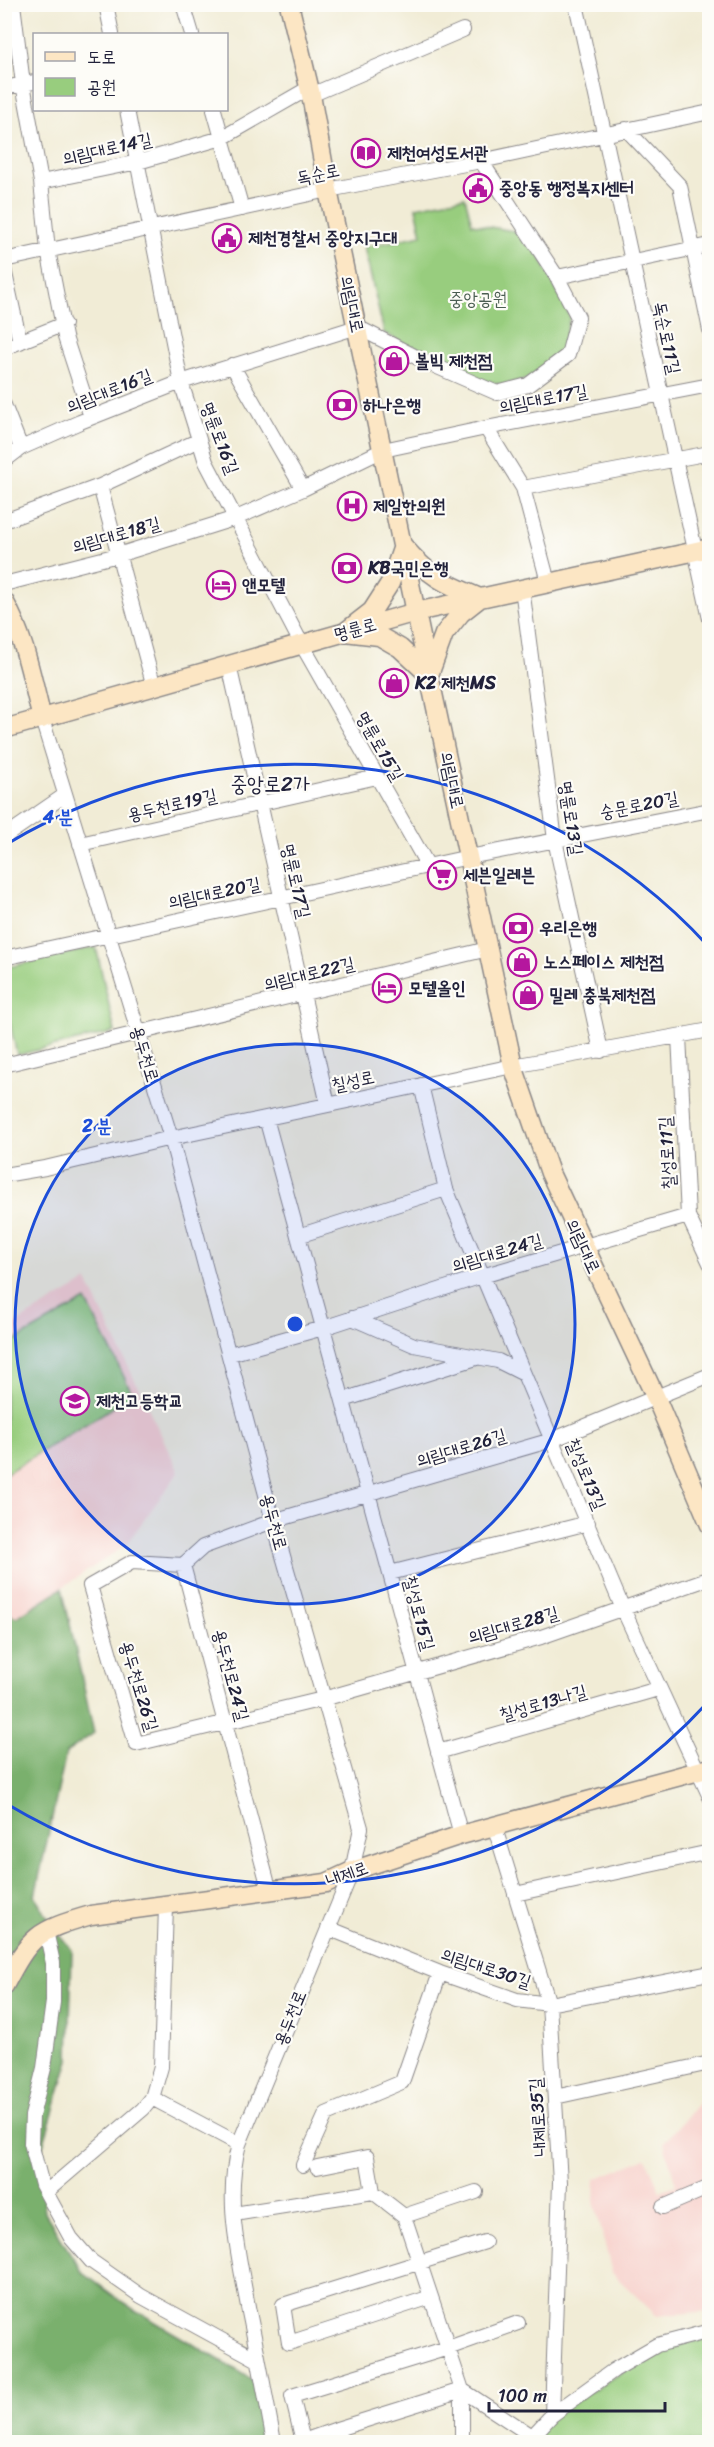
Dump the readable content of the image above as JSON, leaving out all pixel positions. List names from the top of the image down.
{
  "streets": {
    "street": [
      "의림대로14길",
      "독순로",
      "의림대로",
      "독순로11길",
      "의림대로16길",
      "의림대로17길",
      "명륜로16길",
      "의림대로18길",
      "명륜로",
      "명륜로15길",
      "용두천로19길",
      "숭문로20길",
      "명륜로13길",
      "명륜로17길",
      "의림대로20길",
      "의림대로22길",
      "용두천로",
      "칠성로",
      "칠성로11길",
      "의림대로24길",
      "의림대로26길",
      "칠성로13길",
      "칠성로15길",
      "의림대로28길",
      "용두천로24길",
      "용두천로26길",
      "칠성로13나길",
      "내제로",
      "의림대로30길",
      "내제로35길"
    ]
  },
  "crossings": [
    ["의림대로14길", "의림대로"],
    ["의림대로14길", "명륜로16길"],
    ["독순로", "의림대로"],
    ["독순로", "독순로11길"],
    ["독순로", "명륜로16길"],
    ["의림대로", "의림대로16길"],
    ["의림대로", "의림대로17길"],
    ["의림대로", "명륜로"],
    ["의림대로", "숭문로20길"],
    ["의림대로", "의림대로20길"],
    ["의림대로", "의림대로22길"],
    ["의림대로", "칠성로"],
    ["의림대로", "의림대로24길"],
    ["의림대로", "의림대로26길"],
    ["독순로11길", "의림대로17길"],
    ["독순로11길", "명륜로"],
    ["의림대로16길", "명륜로16길"],
    ["의림대로17길", "의림대로18길"],
    ["명륜로16길", "의림대로18길"],
    ["명륜로16길", "명륜로"],
    ["명륜로16길", "명륜로15길"],
    ["명륜로", "명륜로15길"],
    ["명륜로", "명륜로13길"],
    ["명륜로", "명륜로17길"],
    ["명륜로", "용두천로"],
    ["명륜로15길", "용두천로19길"],
    ["명륜로15길", "의림대로20길"],
    ["용두천로19길", "명륜로17길"],
    ["용두천로19길", "용두천로"],
    ["숭문로20길", "명륜로13길"],
    ["숭문로20길", "의림대로20길"],
    ["명륜로13길", "칠성로"],
    ["명륜로17길", "의림대로20길"],
    ["명륜로17길", "의림대로22길"],
    ["명륜로17길", "칠성로"],
    ["의림대로20길", "용두천로"],
    ["의림대로22길", "용두천로"],
    ["용두천로", "칠성로"],
    ["용두천로", "의림대로24길"],
    ["용두천로", "의림대로26길"],
    ["용두천로", "의림대로28길"],
    ["용두천로", "용두천로26길"],
    ["용두천로", "내제로"],
    ["용두천로", "의림대로30길"],
    ["칠성로", "칠성로11길"],
    ["칠성로", "칠성로13길"],
    ["칠성로", "칠성로15길"],
    ["칠성로11길", "의림대로24길"],
    ["의림대로24길", "칠성로13길"],
    ["의림대로24길", "칠성로15길"],
    ["의림대로26길", "칠성로13길"],
    ["의림대로26길", "칠성로15길"],
    ["칠성로13길", "의림대로28길"],
    ["칠성로13길", "칠성로13나길"],
    ["칠성로13길", "내제로"],
    ["칠성로15길", "의림대로28길"],
    ["칠성로15길", "칠성로13나길"],
    ["칠성로15길", "내제로"],
    ["의림대로28길", "용두천로26길"],
    ["용두천로24길", "용두천로26길"],
    ["용두천로24길", "내제로"],
    ["내제로", "내제로35길"],
    ["의림대로30길", "내제로35길"]
  ],
  "districts": ["중앙로2가"],
  "parks": ["중앙공원"],
  "places": {
    "library": ["제천여성도서관"],
    "public building": ["중앙동 행정복지센터", "제천경찰서 중앙지구대"],
    "shop": [
      "볼빅 제천점",
      "K2 제천MS",
      "노스페이스 제천점",
      "밀레 충북제천점"
    ],
    "bank": ["하나은행", "KB국민은행", "우리은행"],
    "hospital": ["제일한의원"],
    "hotel": ["앤모텔", "모텔올인"],
    "supermarket": ["세븐일레븐"],
    "school or university": ["제천고등학교"]
  },
  "legend": ["도로", "공원"],
  "scale_bar": "100 m",
  "rings": ["4 분", "2 분"]
}
